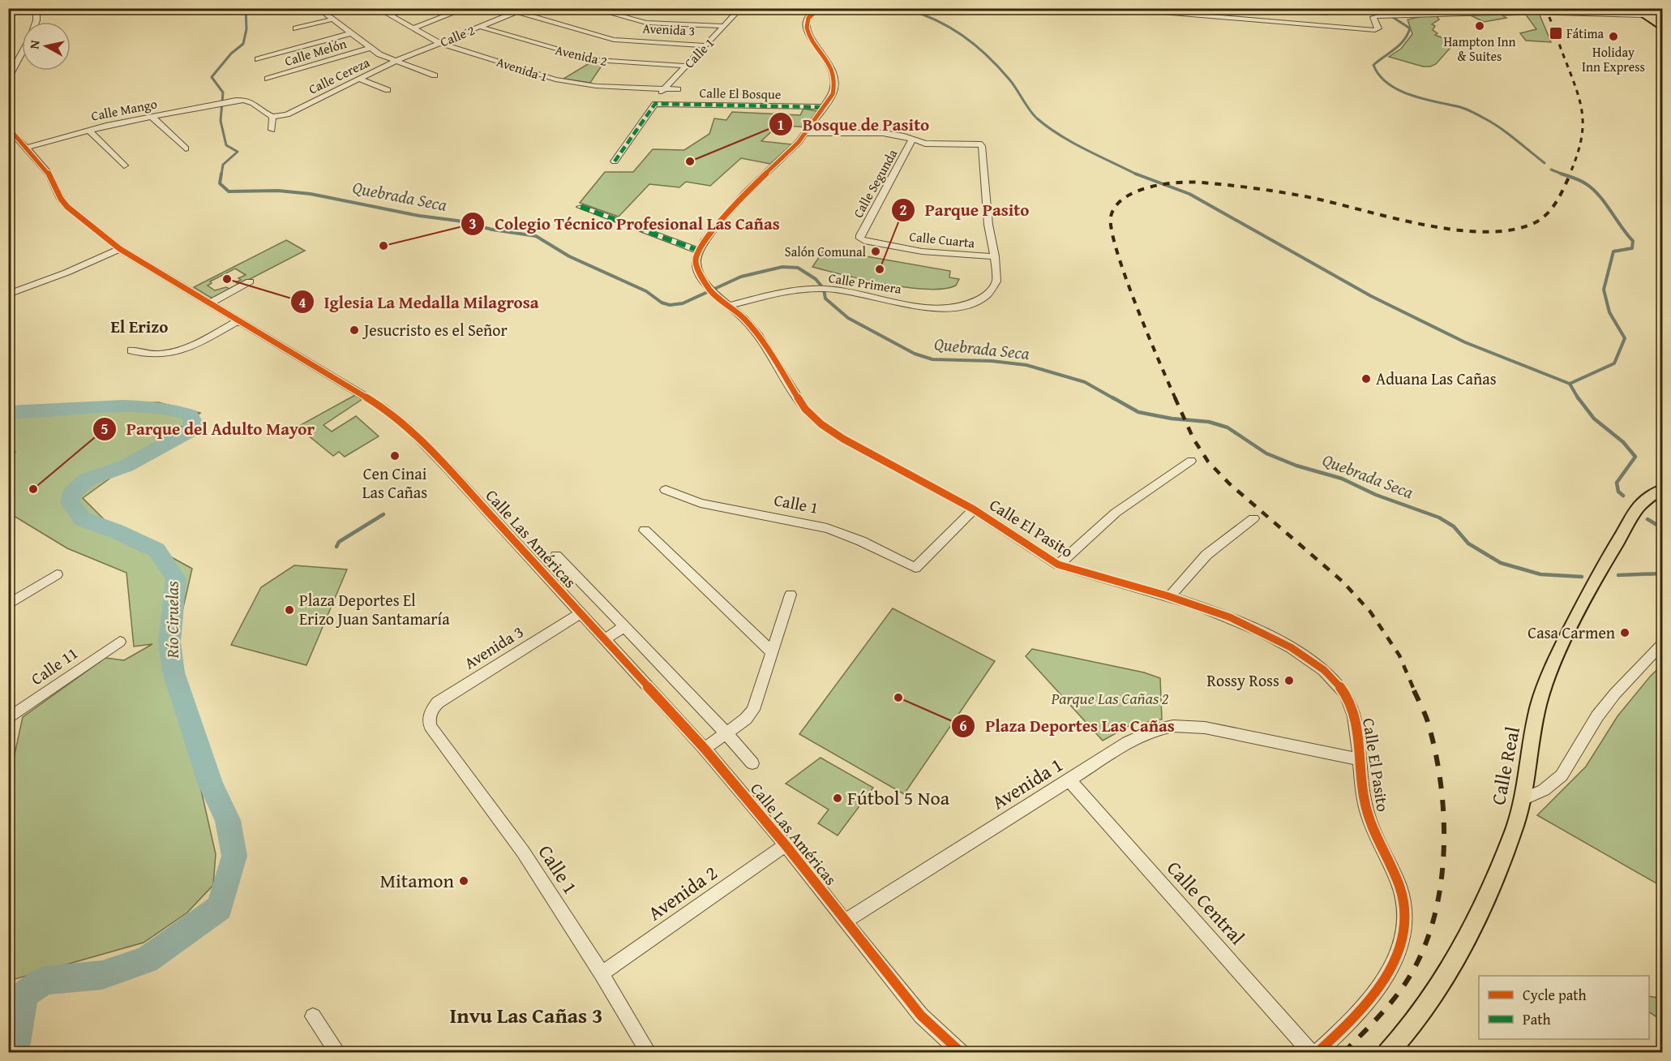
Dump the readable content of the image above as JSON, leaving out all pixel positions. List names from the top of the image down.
{
  "streets": {
    "main road": ["Calle Real"],
    "street": [
      "Avenida 3",
      "Calle 2",
      "Calle Melón",
      "Calle 1",
      "Avenida 2",
      "Avenida 1",
      "Calle Cereza",
      "Calle El Bosque",
      "Calle Mango",
      "Calle Segunda",
      "Calle Cuarta",
      "Calle Primera",
      "Calle El Pasito",
      "Calle Las Américas",
      "Calle 11",
      "Calle Central"
    ]
  },
  "crossings": [
    ["Avenida 3", "Calle 2"],
    ["Avenida 3", "Calle 1"],
    ["Avenida 3", "Calle Las Américas"],
    ["Calle 2", "Avenida 2"],
    ["Calle 2", "Avenida 1"],
    ["Calle 2", "Calle Cereza"],
    ["Calle 1", "Avenida 2"],
    ["Calle 1", "Avenida 1"],
    ["Calle 1", "Calle El Bosque"],
    ["Calle 1", "Calle El Pasito"],
    ["Avenida 2", "Calle Las Américas"],
    ["Avenida 1", "Calle El Pasito"],
    ["Avenida 1", "Calle Las Américas"],
    ["Avenida 1", "Calle Central"],
    ["Calle Cereza", "Calle Mango"],
    ["Calle Mango", "Calle Las Américas"],
    ["Calle Segunda", "Calle Cuarta"],
    ["Calle Segunda", "Calle Primera"],
    ["Calle Cuarta", "Calle Primera"],
    ["Calle Primera", "Calle El Pasito"]
  ],
  "districts": ["El Erizo", "Invu Las Cañas 3"],
  "water": ["Quebrada Seca", "Río Ciruelas"],
  "parks": ["Parque Las Cañas 2"],
  "places": {
    "other": [
      "Hampton Inn & Suites",
      "Holiday Inn Express",
      "Bosque de Pasito",
      "Colegio Técnico Profesional Las Cañas",
      "Salón Comunal",
      "Parque Pasito",
      "Iglesia La Medalla Milagrosa",
      "Jesucristo es el Señor",
      "Aduana Las Cañas",
      "Cen Cinai Las Cañas",
      "Parque del Adulto Mayor",
      "Plaza Deportes El Erizo Juan Santamaría",
      "Casa Carmen",
      "Rossy Ross",
      "Plaza Deportes Las Cañas",
      "Fútbol 5 Noa",
      "Mitamon"
    ],
    "transit": ["Fátima"]
  },
  "legend": ["Cycle path", "Path"],
  "north": "left"
}
